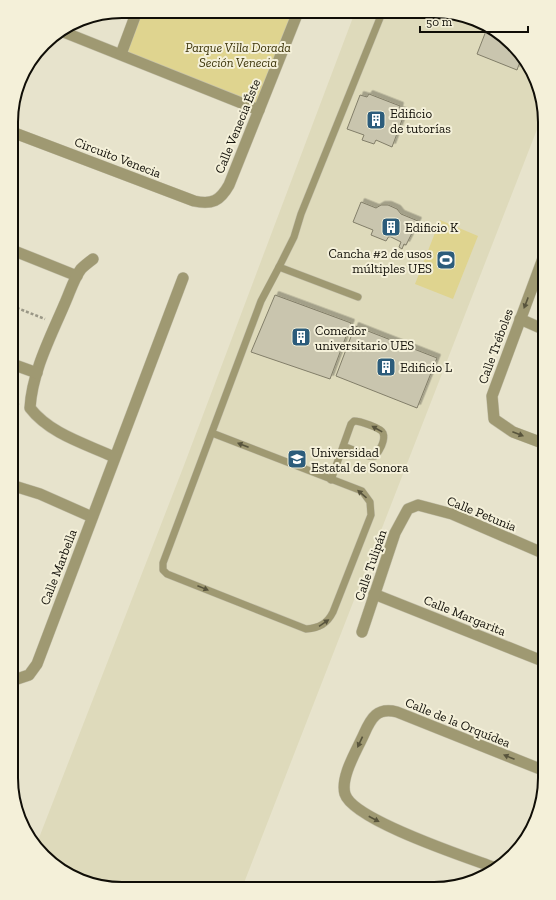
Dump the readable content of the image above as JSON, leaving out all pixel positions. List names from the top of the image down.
{
  "streets": {
    "street": [
      "Calle Venecia Éste",
      "Circuito Venecia",
      "Calle Tréboles",
      "Calle Petunia",
      "Calle Tulipán",
      "Calle Marbella",
      "Calle Margarita",
      "Calle de la Orquídea"
    ]
  },
  "crossings": [
    ["Calle Venecia Éste", "Circuito Venecia"],
    ["Calle Petunia", "Calle Tulipán"],
    ["Calle Tulipán", "Calle Margarita"]
  ],
  "one_way": ["Calle Tréboles"],
  "parks": ["Parque Villa Dorada Seción Venecia"],
  "places": {
    "building": [
      "Edificio de tutorías",
      "Edificio K",
      "Comedor universitario UES",
      "Edificio L"
    ],
    "sports": ["Cancha #2 de usos múltiples UES"],
    "school or university": ["Universidad Estatal de Sonora"]
  },
  "scale_bar": "50 m"
}
